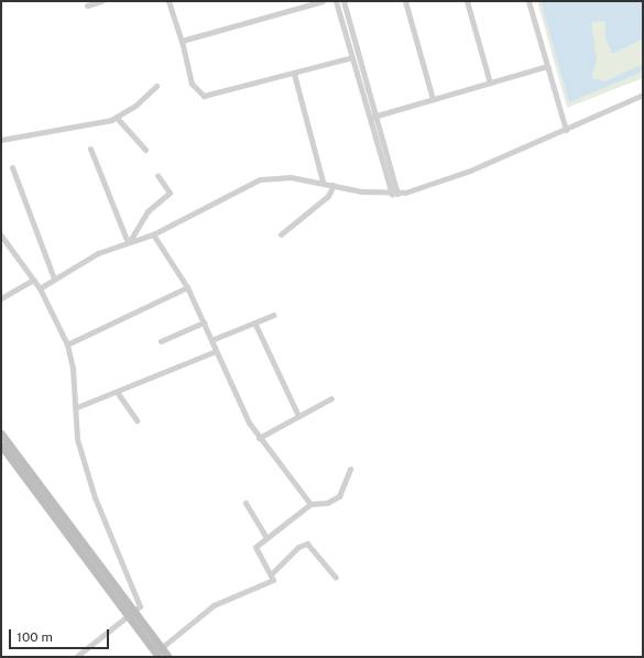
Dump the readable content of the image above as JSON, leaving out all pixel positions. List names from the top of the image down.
{
  "scale_bar": "100 m"
}
